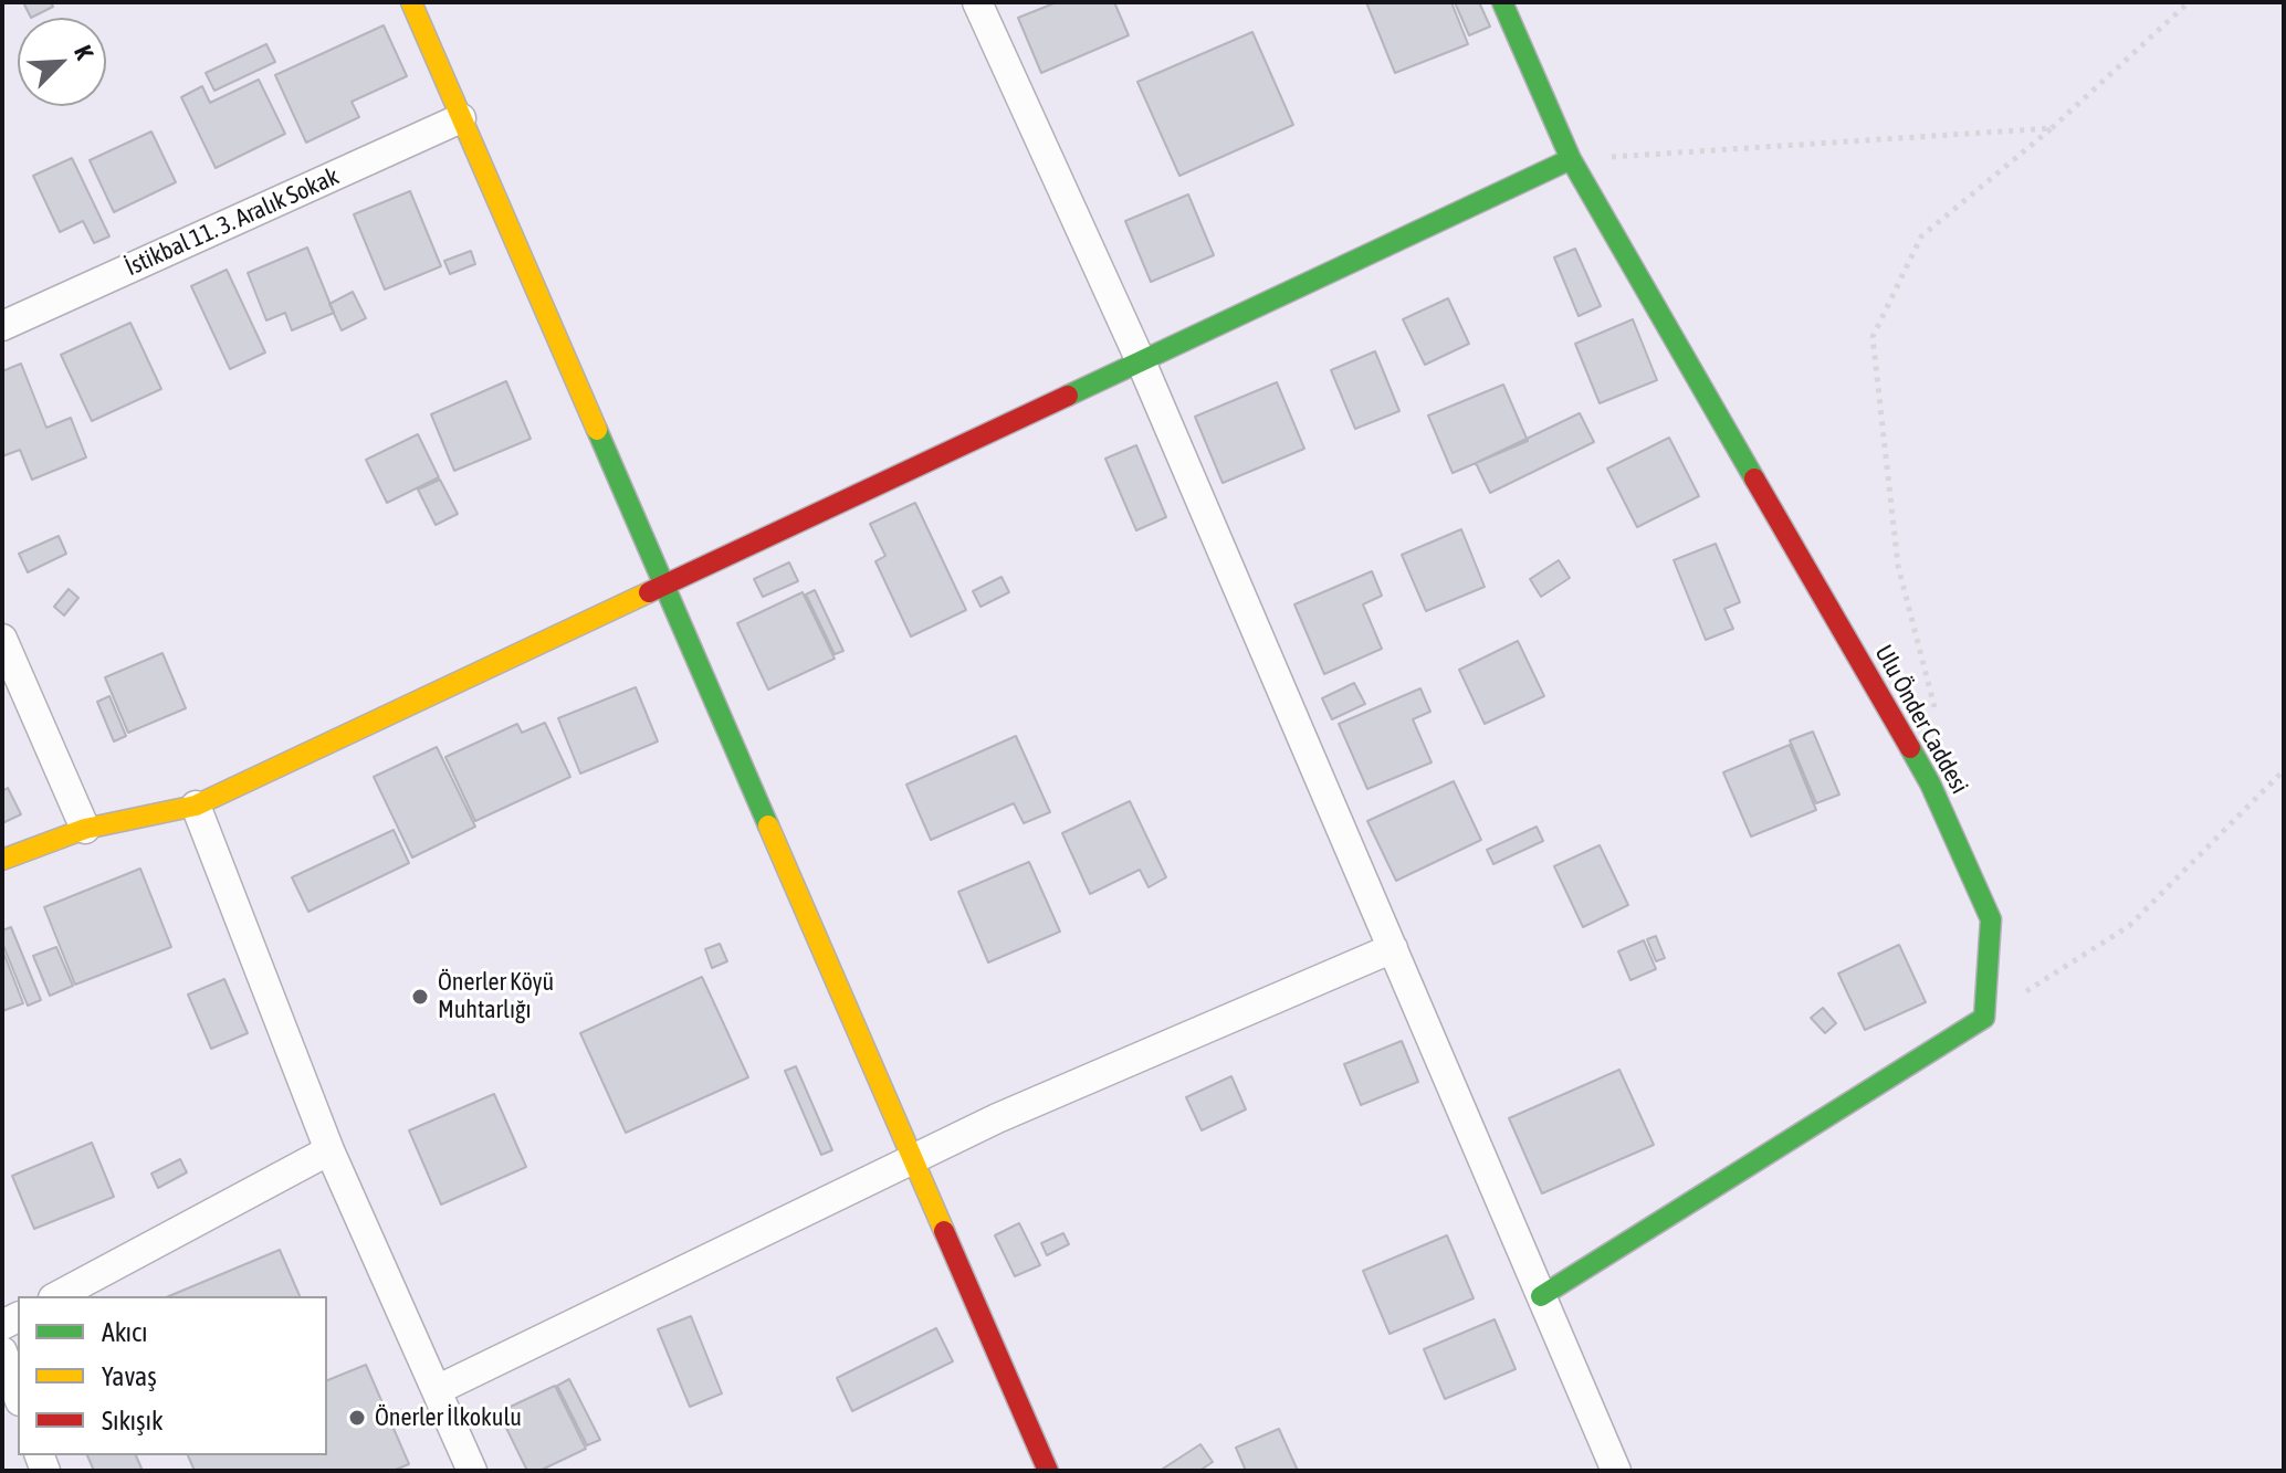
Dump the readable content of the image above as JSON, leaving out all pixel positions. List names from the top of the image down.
{
  "streets": {
    "street": ["İstikbal 11. 3. Aralık Sokak", "Ulu Önder Caddesi"]
  },
  "places": ["Önerler Köyü Muhtarlığı", "Önerler İlkokulu"],
  "legend": ["Akıcı", "Yavaş", "Sıkışık"],
  "north": "top right"
}
